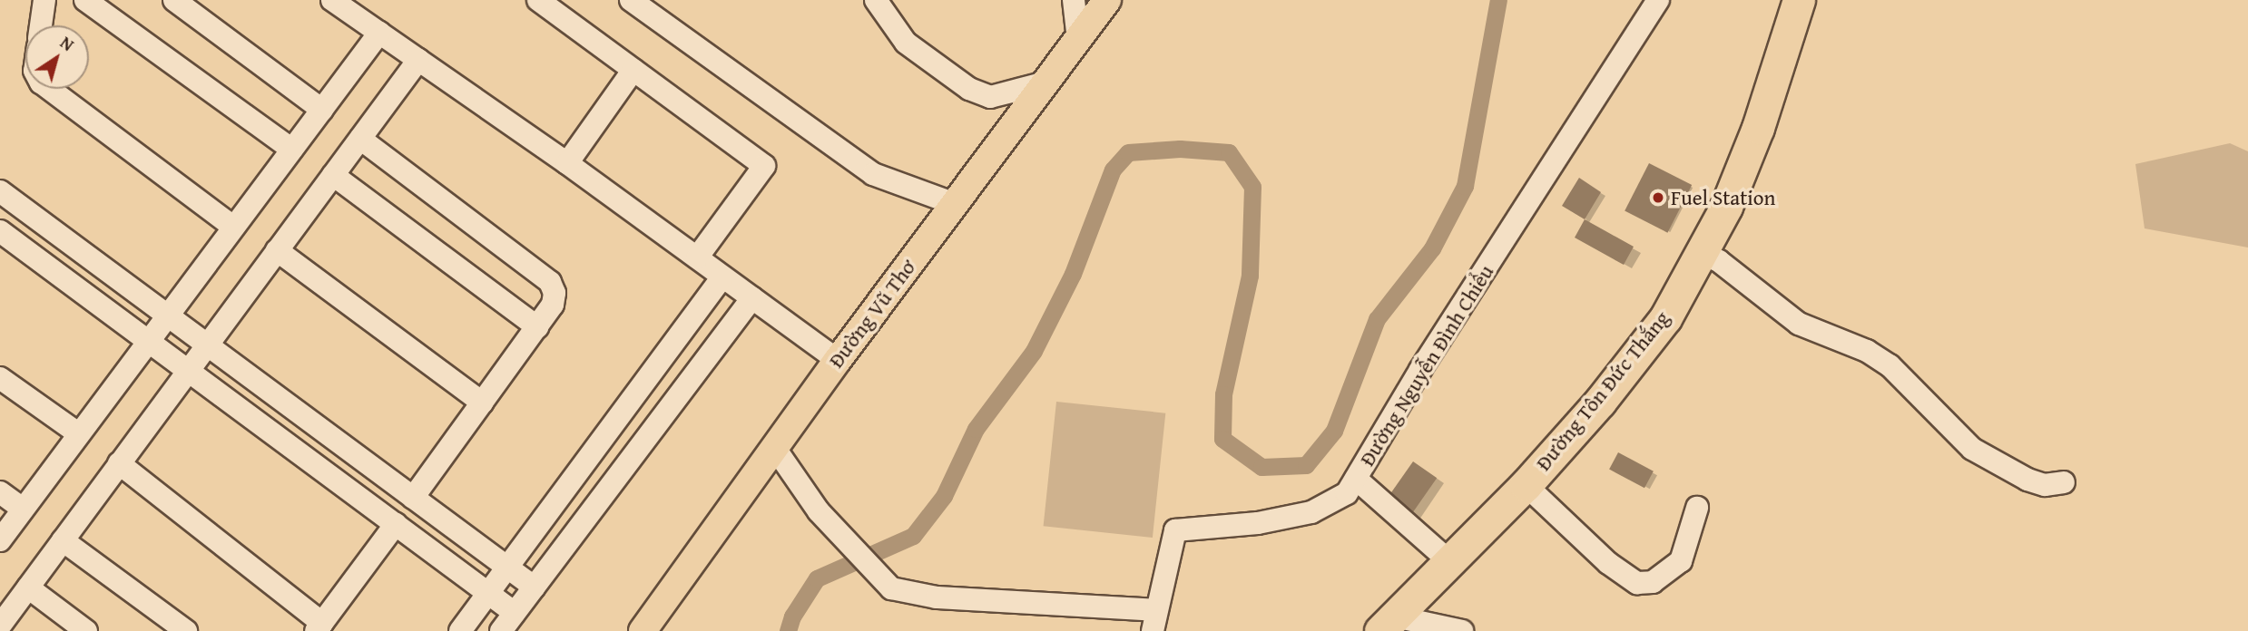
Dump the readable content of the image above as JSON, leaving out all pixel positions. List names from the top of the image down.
{
  "streets": {
    "highway": ["Đường Tôn Đức Thắng"],
    "main road": ["Đường Vũ Thơ"],
    "street": ["Đường Nguyễn Đình Chiểu"]
  },
  "places": ["Fuel Station"],
  "north": "top right"
}
